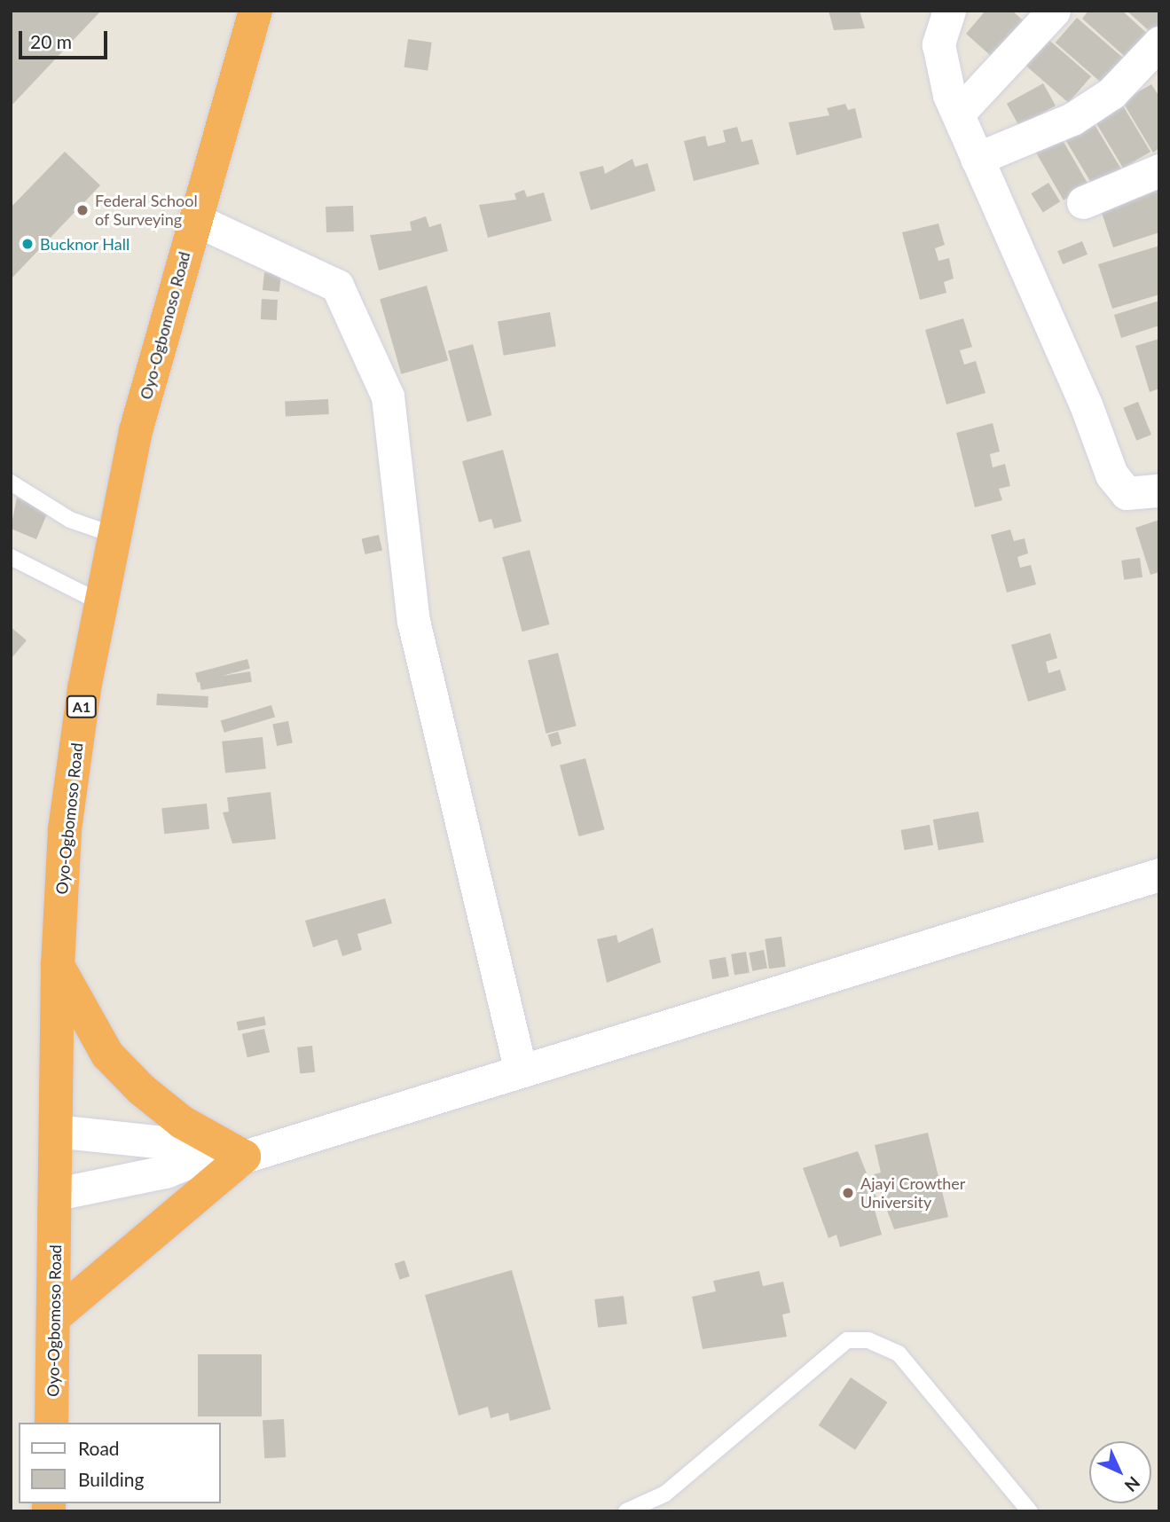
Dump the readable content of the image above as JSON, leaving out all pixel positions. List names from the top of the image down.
{
  "streets": {
    "highway": ["Oyo-Ogbomoso Road", "A1"]
  },
  "places": ["Federal School of Surveying", "Bucknor Hall", "Ajayi Crowther University"],
  "legend": ["Road", "Building"],
  "scale_bar": "20 m",
  "north": "bottom right"
}
